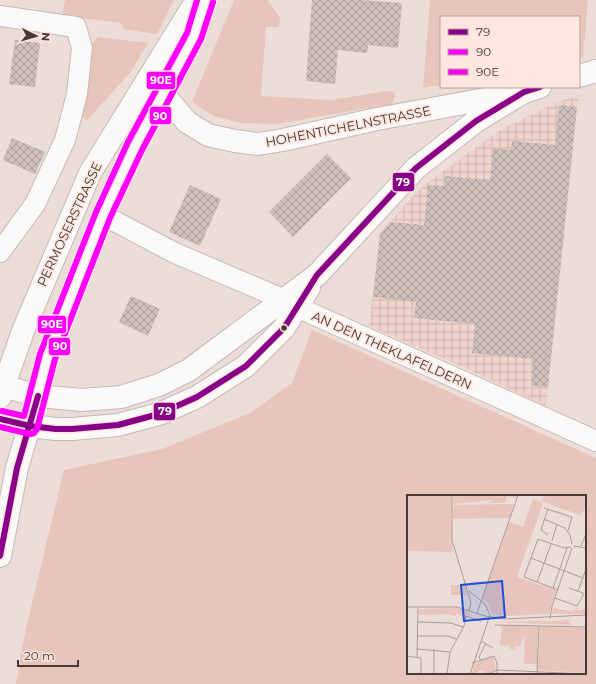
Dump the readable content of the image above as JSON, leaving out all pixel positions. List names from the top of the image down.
{
  "streets": {
    "main road": ["HOHENTICHELNSTRASSE", "PERMOSERSTRASSE"],
    "street": ["AN DEN THEKLAFELDERN"]
  },
  "crossings": [
    ["HOHENTICHELNSTRASSE", "PERMOSERSTRASSE"],
    ["HOHENTICHELNSTRASSE", "AN DEN THEKLAFELDERN"],
    ["PERMOSERSTRASSE", "AN DEN THEKLAFELDERN"]
  ],
  "lines": ["transit line 90E", "transit line 90", "transit line 79"],
  "legend": ["79", "90", "90E"],
  "scale_bar": "20 m",
  "north": "right"
}
